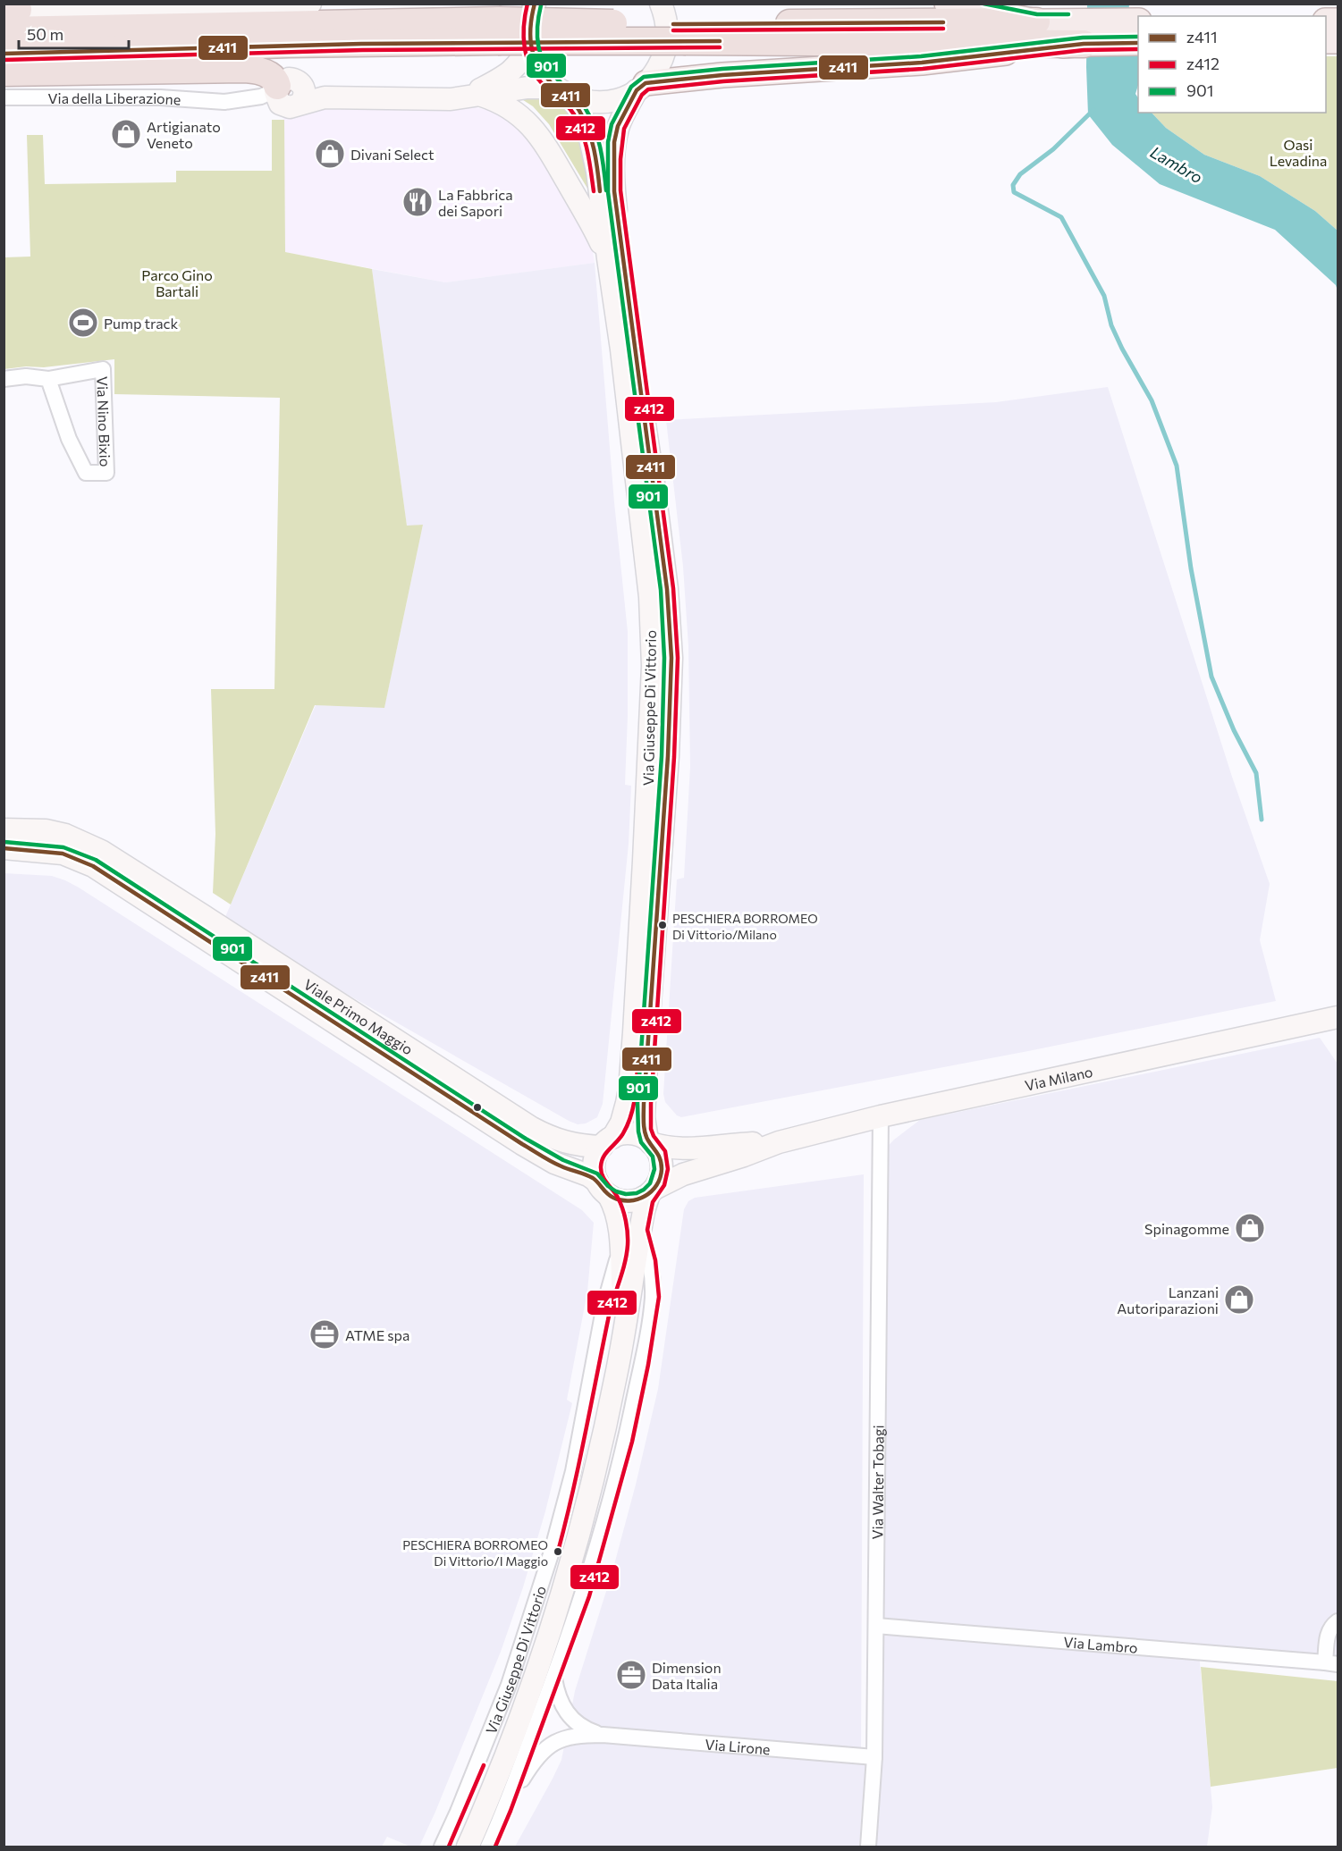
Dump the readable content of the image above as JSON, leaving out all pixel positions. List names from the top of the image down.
{
  "streets": {
    "main road": [
      "Via della Liberazione",
      "Via Giuseppe Di Vittorio",
      "Viale Primo Maggio",
      "Via Milano"
    ],
    "street": [
      "Via Nino Bixio",
      "Via Walter Tobagi",
      "Via Lambro",
      "Via Lirone"
    ]
  },
  "crossings": [
    ["Via della Liberazione", "Via Giuseppe Di Vittorio"],
    ["Via Giuseppe Di Vittorio", "Viale Primo Maggio"],
    ["Via Giuseppe Di Vittorio", "Via Milano"],
    ["Via Giuseppe Di Vittorio", "Via Lirone"],
    ["Viale Primo Maggio", "Via Milano"],
    ["Via Milano", "Via Walter Tobagi"],
    ["Via Walter Tobagi", "Via Lambro"],
    ["Via Walter Tobagi", "Via Lirone"]
  ],
  "water": ["Lambro"],
  "parks": ["Oasi Levadina", "Parco Gino Bartali"],
  "places": {
    "shop": [
      "Artigianato Veneto",
      "Divani Select",
      "Spinagomme",
      "Lanzani Autoriparazioni"
    ],
    "restaurant": ["La Fabbrica dei Sapori"],
    "sports": ["Pump track"],
    "other": ["PESCHIERA BORROMEO Di Vittorio/Milano", "PESCHIERA BORROMEO Di Vittorio/I Maggio"],
    "office": ["ATME spa", "Dimension Data Italia"]
  },
  "lines": ["transit line z411", "transit line z412", "transit line 901"],
  "legend": ["z411", "z412", "901"],
  "scale_bar": "50 m"
}
